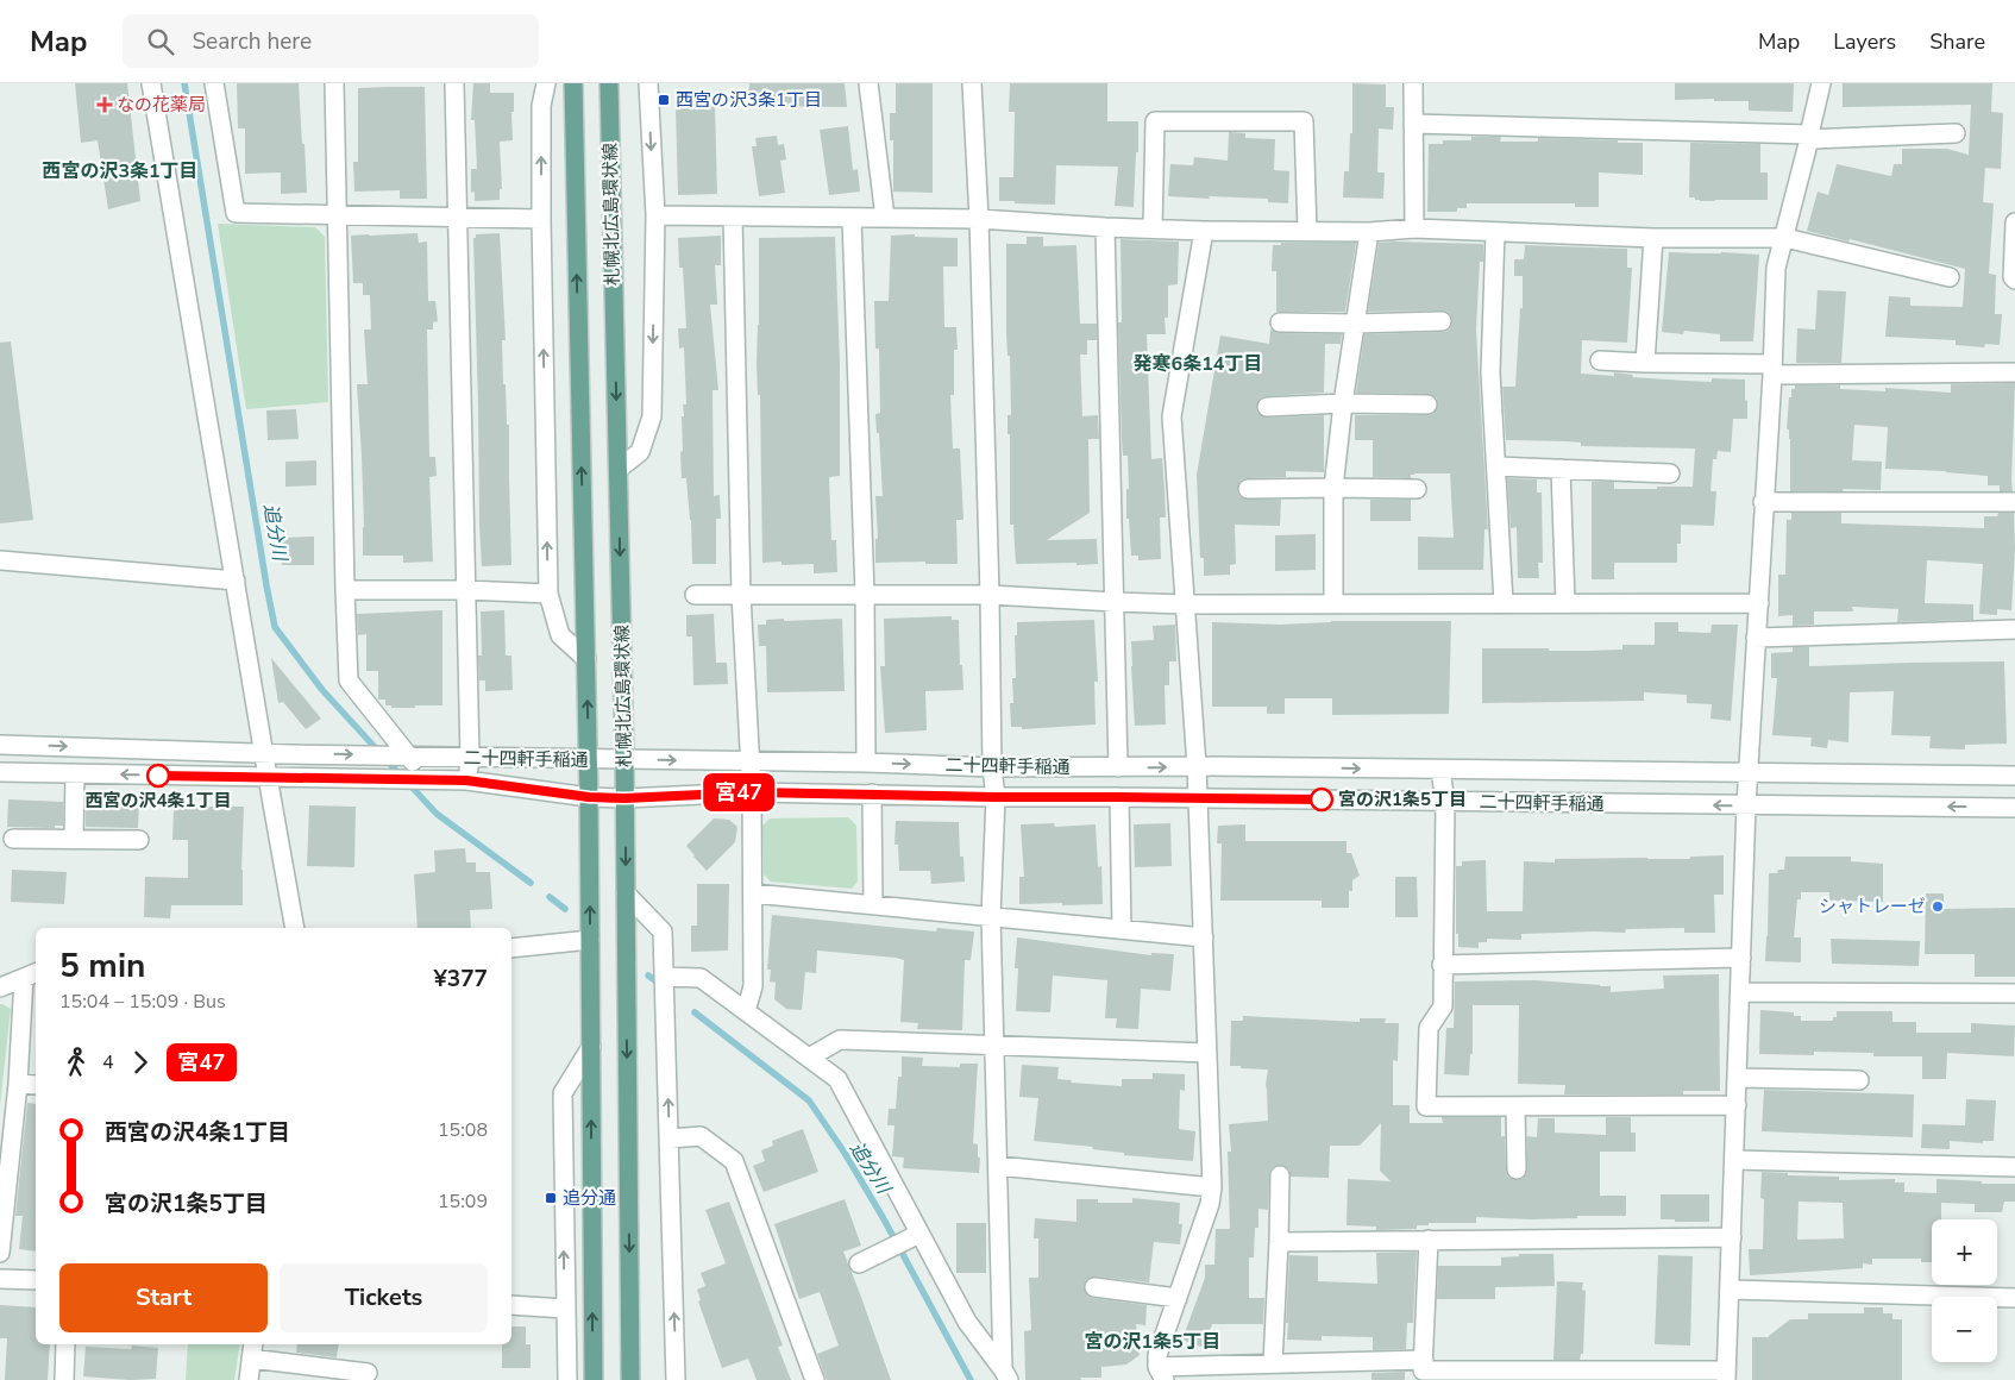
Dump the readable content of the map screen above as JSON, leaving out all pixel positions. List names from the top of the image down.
{
  "streets": {
    "main road": ["札幌北広島環状線"],
    "street": ["二十四軒手稲通"]
  },
  "crossings": [
    ["札幌北広島環状線", "二十四軒手稲通"]
  ],
  "districts": ["西宮の沢3条1丁目", "発寒6条14丁目", "宮の沢1条5丁目"],
  "water": ["追分川"],
  "places": {
    "transit": ["西宮の沢3条1丁目", "追分通"],
    "health": ["なの花薬局"],
    "other": ["西宮の沢4条1丁目", "宮の沢1条5丁目", "シャトレーゼ"]
  },
  "lines": ["bus line 宮47"],
  "page": {
    "header": "Map",
    "search": "Search here",
    "nav": ["Map", "Layers", "Share"],
    "on_map": "宮47",
    "heading": ["5 min", "15:04 – 15:09 · Bus", "¥377"],
    "legs": ["4", "宮47"],
    "list": [
      {
        "name": "西宮の沢4条1丁目",
        "value": "15:08"
      },
      {
        "name": "宮の沢1条5丁目",
        "value": "15:09"
      }
    ],
    "map_buttons": ["+", "−"],
    "buttons": ["Start", "Tickets"]
  }
}
